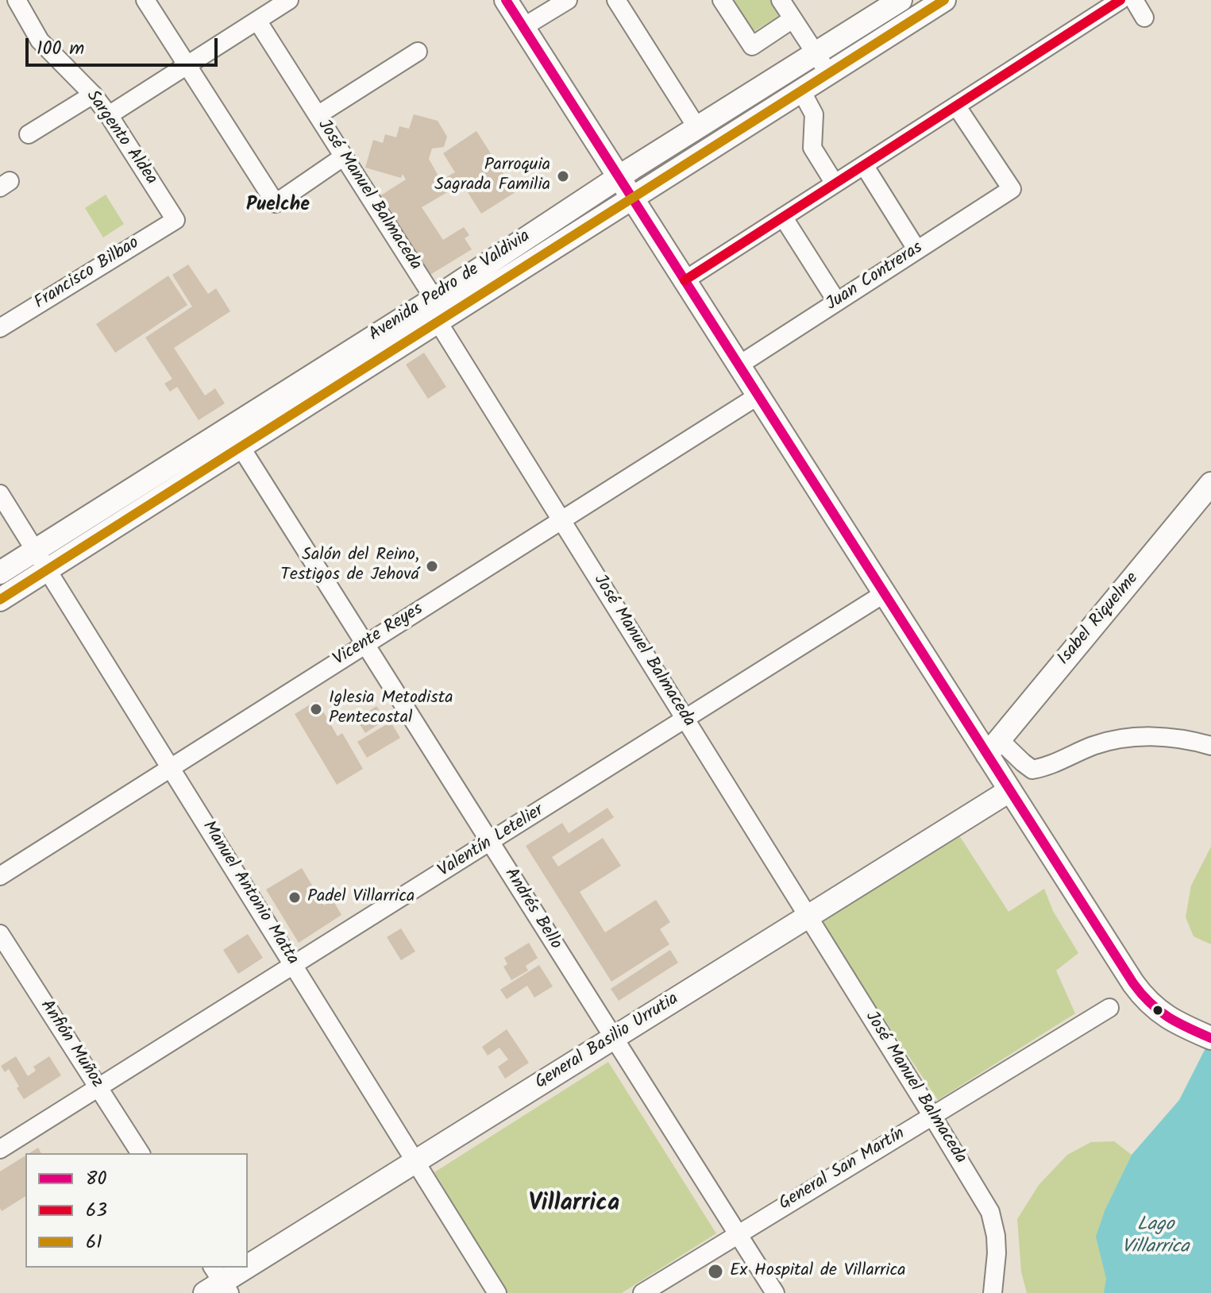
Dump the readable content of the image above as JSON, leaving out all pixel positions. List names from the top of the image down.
{
  "streets": {
    "main road": ["Avenida Pedro de Valdivia", "Isabel Riquelme", "General Basilio Urrutia"],
    "street": [
      "Sargento Aldea",
      "José Manuel Balmaceda",
      "Francisco Bilbao",
      "Juan Contreras",
      "Vicente Reyes",
      "Valentín Letelier",
      "Manuel Antonio Matta",
      "Andrés Bello",
      "Anfión Muñoz",
      "General San Martín"
    ]
  },
  "crossings": [
    ["Sargento Aldea", "Francisco Bilbao"],
    ["José Manuel Balmaceda", "Avenida Pedro de Valdivia"],
    ["José Manuel Balmaceda", "Vicente Reyes"],
    ["José Manuel Balmaceda", "Valentín Letelier"],
    ["José Manuel Balmaceda", "General Basilio Urrutia"],
    ["José Manuel Balmaceda", "General San Martín"],
    ["Avenida Pedro de Valdivia", "Manuel Antonio Matta"],
    ["Avenida Pedro de Valdivia", "Andrés Bello"],
    ["Vicente Reyes", "Manuel Antonio Matta"],
    ["Vicente Reyes", "Andrés Bello"],
    ["Valentín Letelier", "Manuel Antonio Matta"],
    ["Valentín Letelier", "Andrés Bello"],
    ["Valentín Letelier", "Anfión Muñoz"],
    ["Manuel Antonio Matta", "General Basilio Urrutia"],
    ["Andrés Bello", "General Basilio Urrutia"],
    ["Andrés Bello", "General San Martín"]
  ],
  "districts": ["Puelche", "Villarrica"],
  "water": ["Lago Villarrica"],
  "places": [
    "Parroquia Sagrada Familia",
    "Salón del Reino, Testigos de Jehová",
    "Iglesia Metodista Pentecostal",
    "Padel Villarrica",
    "Ex Hospital de Villarrica"
  ],
  "lines": ["transit line 80", "transit line 63", "transit line 61"],
  "legend": ["80", "63", "61"],
  "scale_bar": "100 m"
}
